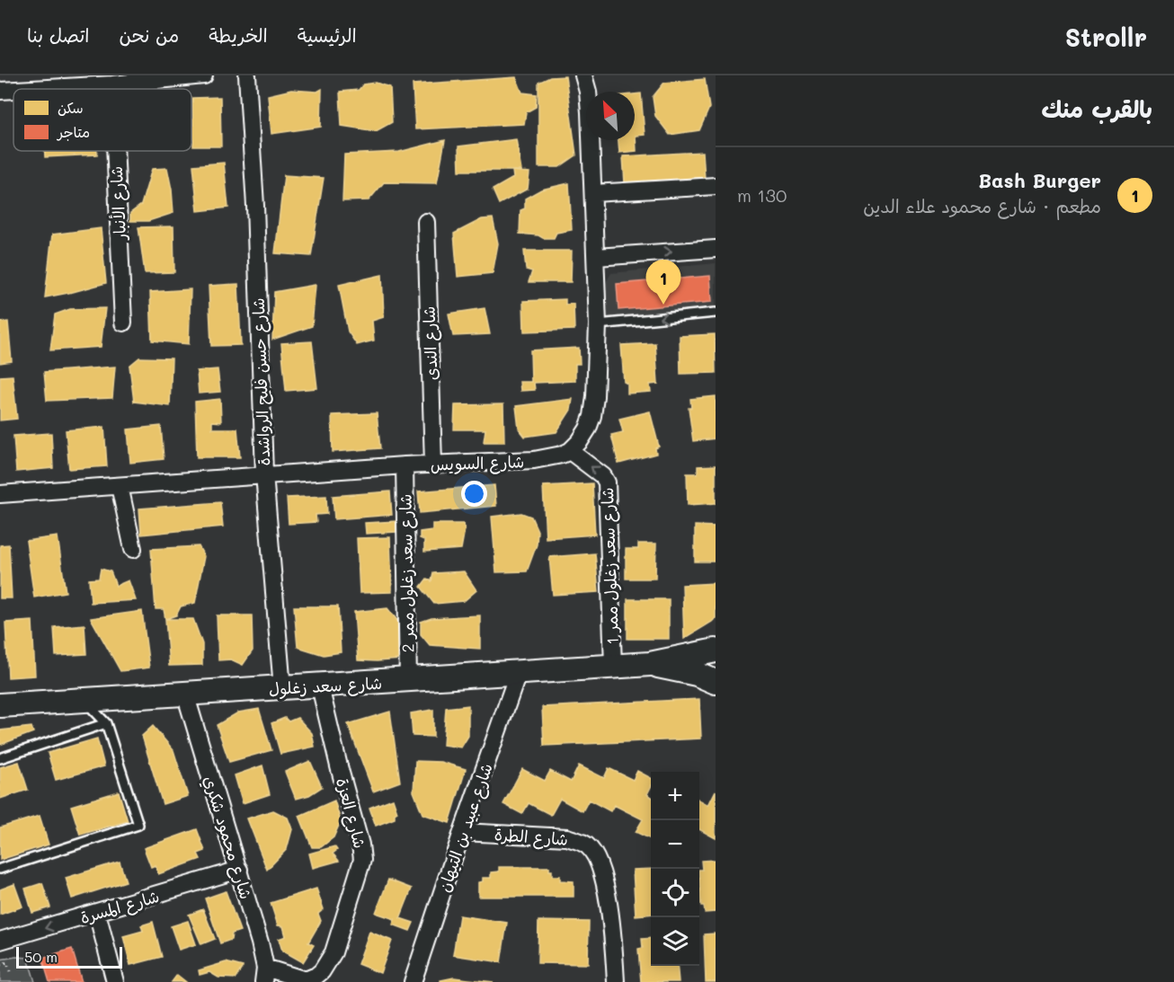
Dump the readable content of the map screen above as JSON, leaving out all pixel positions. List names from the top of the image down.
{
  "streets": {
    "main road": ["شارع سعد زغلول"],
    "street": [
      "شارع الأنبار",
      "شارع الندى",
      "شارع حسن فليح الرواشدة",
      "شارع السويس",
      "شارع سعد زغلول ممر 1",
      "شارع سعد زغلول ممر 2",
      "شارع العزة",
      "شارع عبيد بن التيهان",
      "شارع الطرة",
      "شارع محمود شكري",
      "شارع المسرة"
    ]
  },
  "crossings": [
    ["شارع الندى", "شارع السويس"],
    ["شارع حسن فليح الرواشدة", "شارع السويس"],
    ["شارع حسن فليح الرواشدة", "شارع سعد زغلول"],
    ["شارع السويس", "شارع سعد زغلول ممر 1"],
    ["شارع السويس", "شارع سعد زغلول ممر 2"],
    ["شارع سعد زغلول ممر 1", "شارع سعد زغلول"],
    ["شارع سعد زغلول ممر 2", "شارع سعد زغلول"],
    ["شارع سعد زغلول", "شارع العزة"],
    ["شارع سعد زغلول", "شارع عبيد بن التيهان"],
    ["شارع سعد زغلول", "شارع محمود شكري"],
    ["شارع العزة", "شارع محمود شكري"],
    ["شارع عبيد بن التيهان", "شارع الطرة"],
    ["شارع محمود شكري", "شارع المسرة"]
  ],
  "one_way": ["شارع سعد زغلول ممر 1", "شارع المسرة"],
  "legend": ["سكن", "متاجر"],
  "scale_bar": "50 m",
  "north": "top left",
  "page": {
    "header": "Strollr",
    "nav": [
      "الرئيسية",
      "الخريطة",
      "من نحن",
      "اتصل بنا"
    ],
    "heading": "بالقرب منك",
    "list": [
      {
        "mark": "1",
        "name": "Bash Burger",
        "note": "مطعم · شارع محمود علاء الدين",
        "value": "130 m"
      }
    ],
    "pins": "1",
    "map_buttons": ["+", "−"],
    "scale": "50 m"
  }
}
